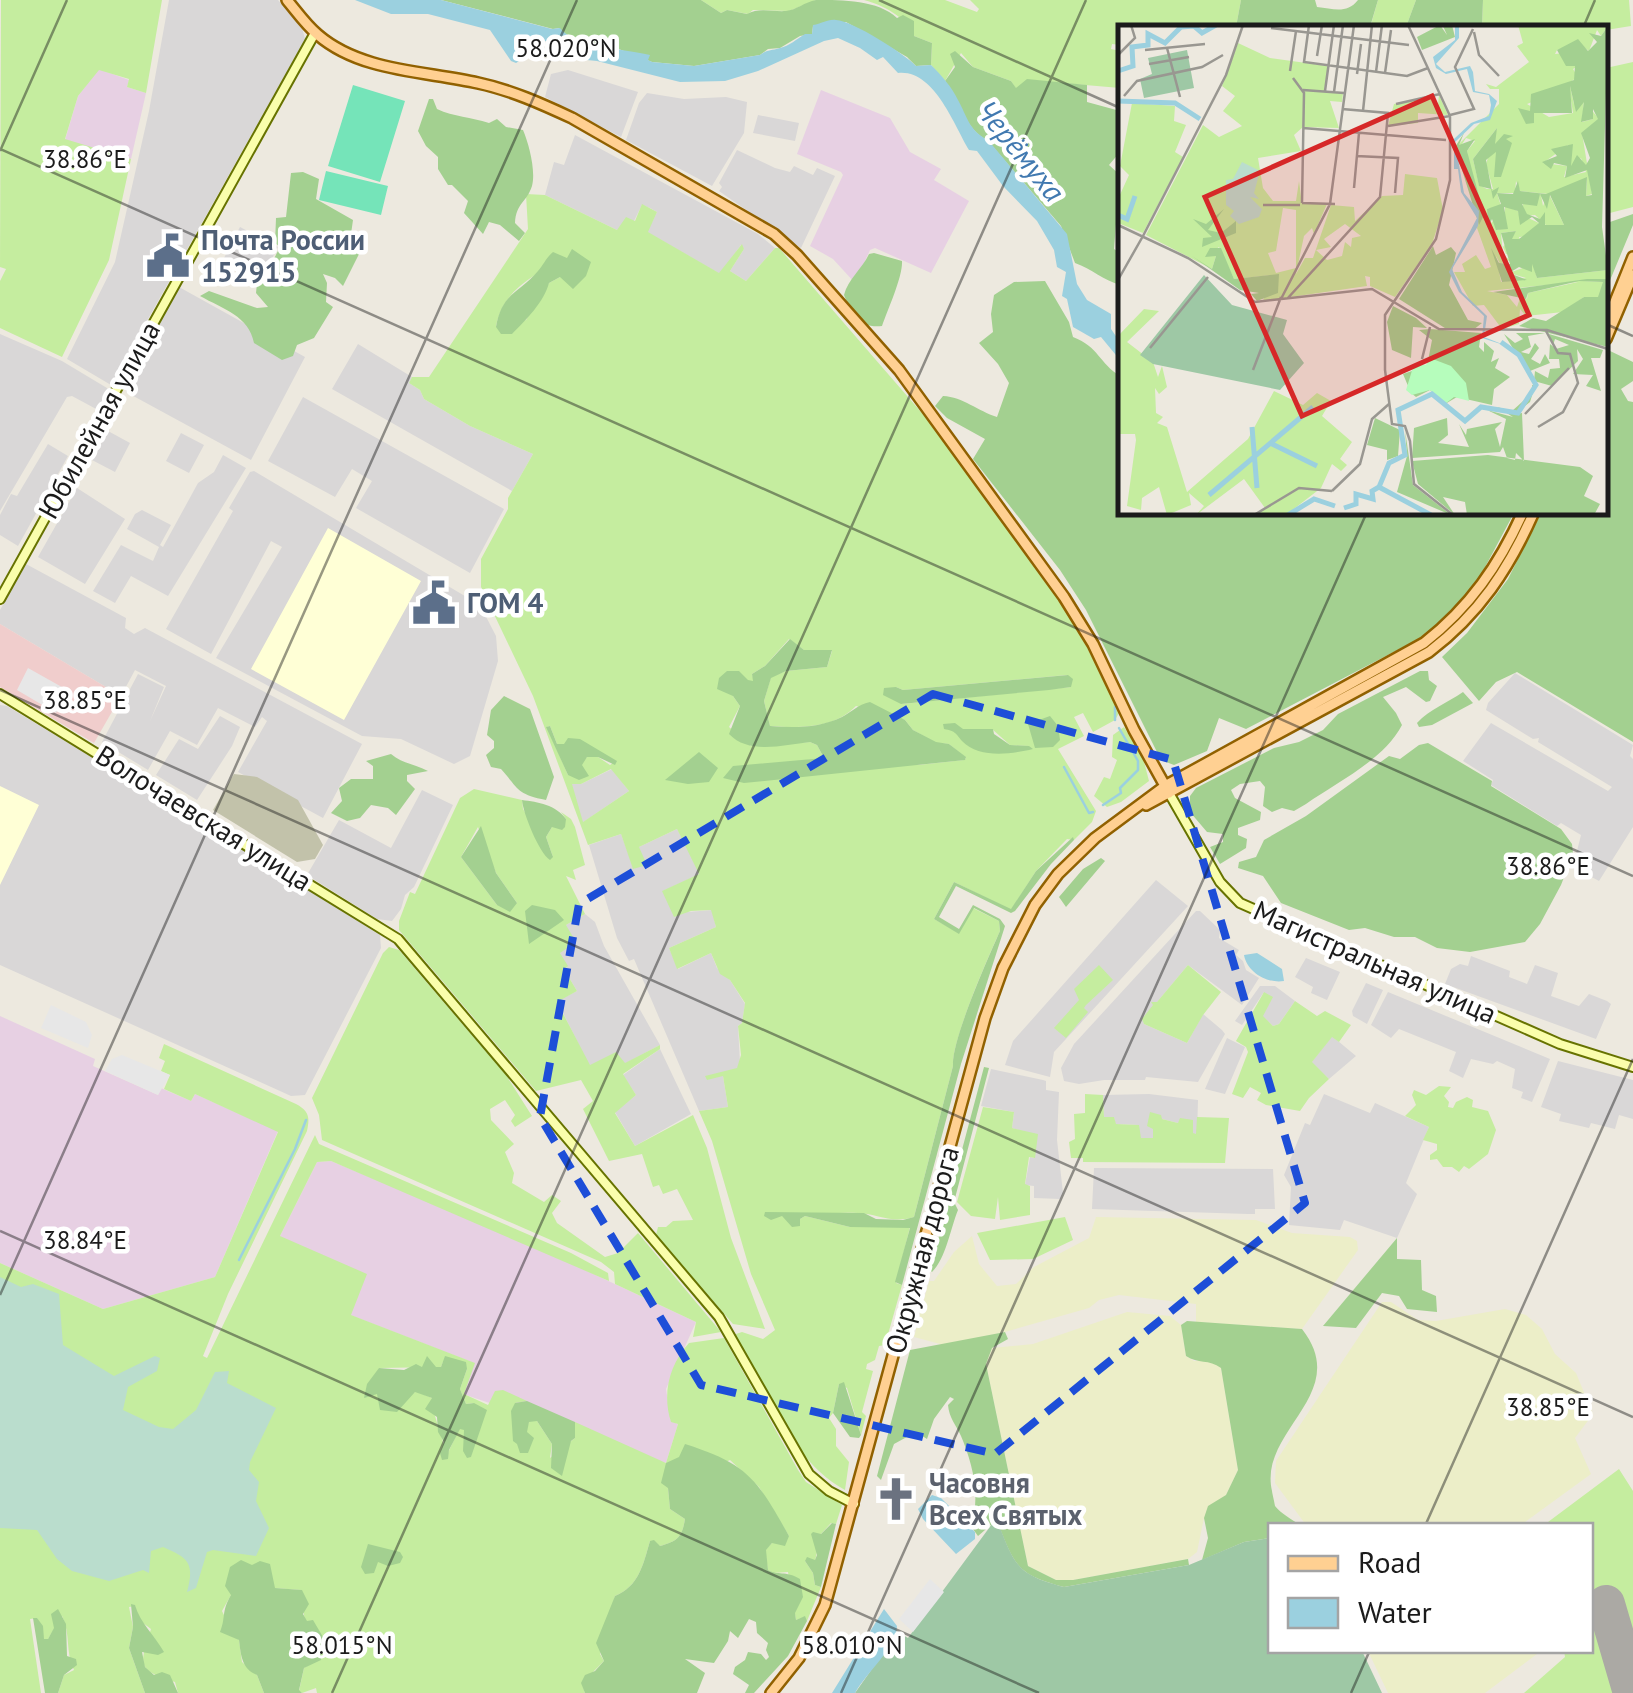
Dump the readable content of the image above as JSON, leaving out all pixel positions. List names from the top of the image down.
{
  "streets": {
    "main road": ["Окружная дорога"],
    "street": ["Юбилейная улица", "Волочаевская улица", "Магистральная улица"]
  },
  "crossings": [
    ["Волочаевская улица", "Окружная дорога"],
    ["Магистральная улица", "Окружная дорога"]
  ],
  "water": ["Черёмуха"],
  "places": {
    "public building": ["Почта России 152915", "ГОМ 4"],
    "church": ["Часовня Всех Святых"]
  },
  "legend": ["Road", "Water"],
  "coordinates": [
    "58.020°N",
    "38.86°E",
    "38.85°E",
    "38.84°E",
    "58.015°N",
    "58.010°N"
  ]
}
